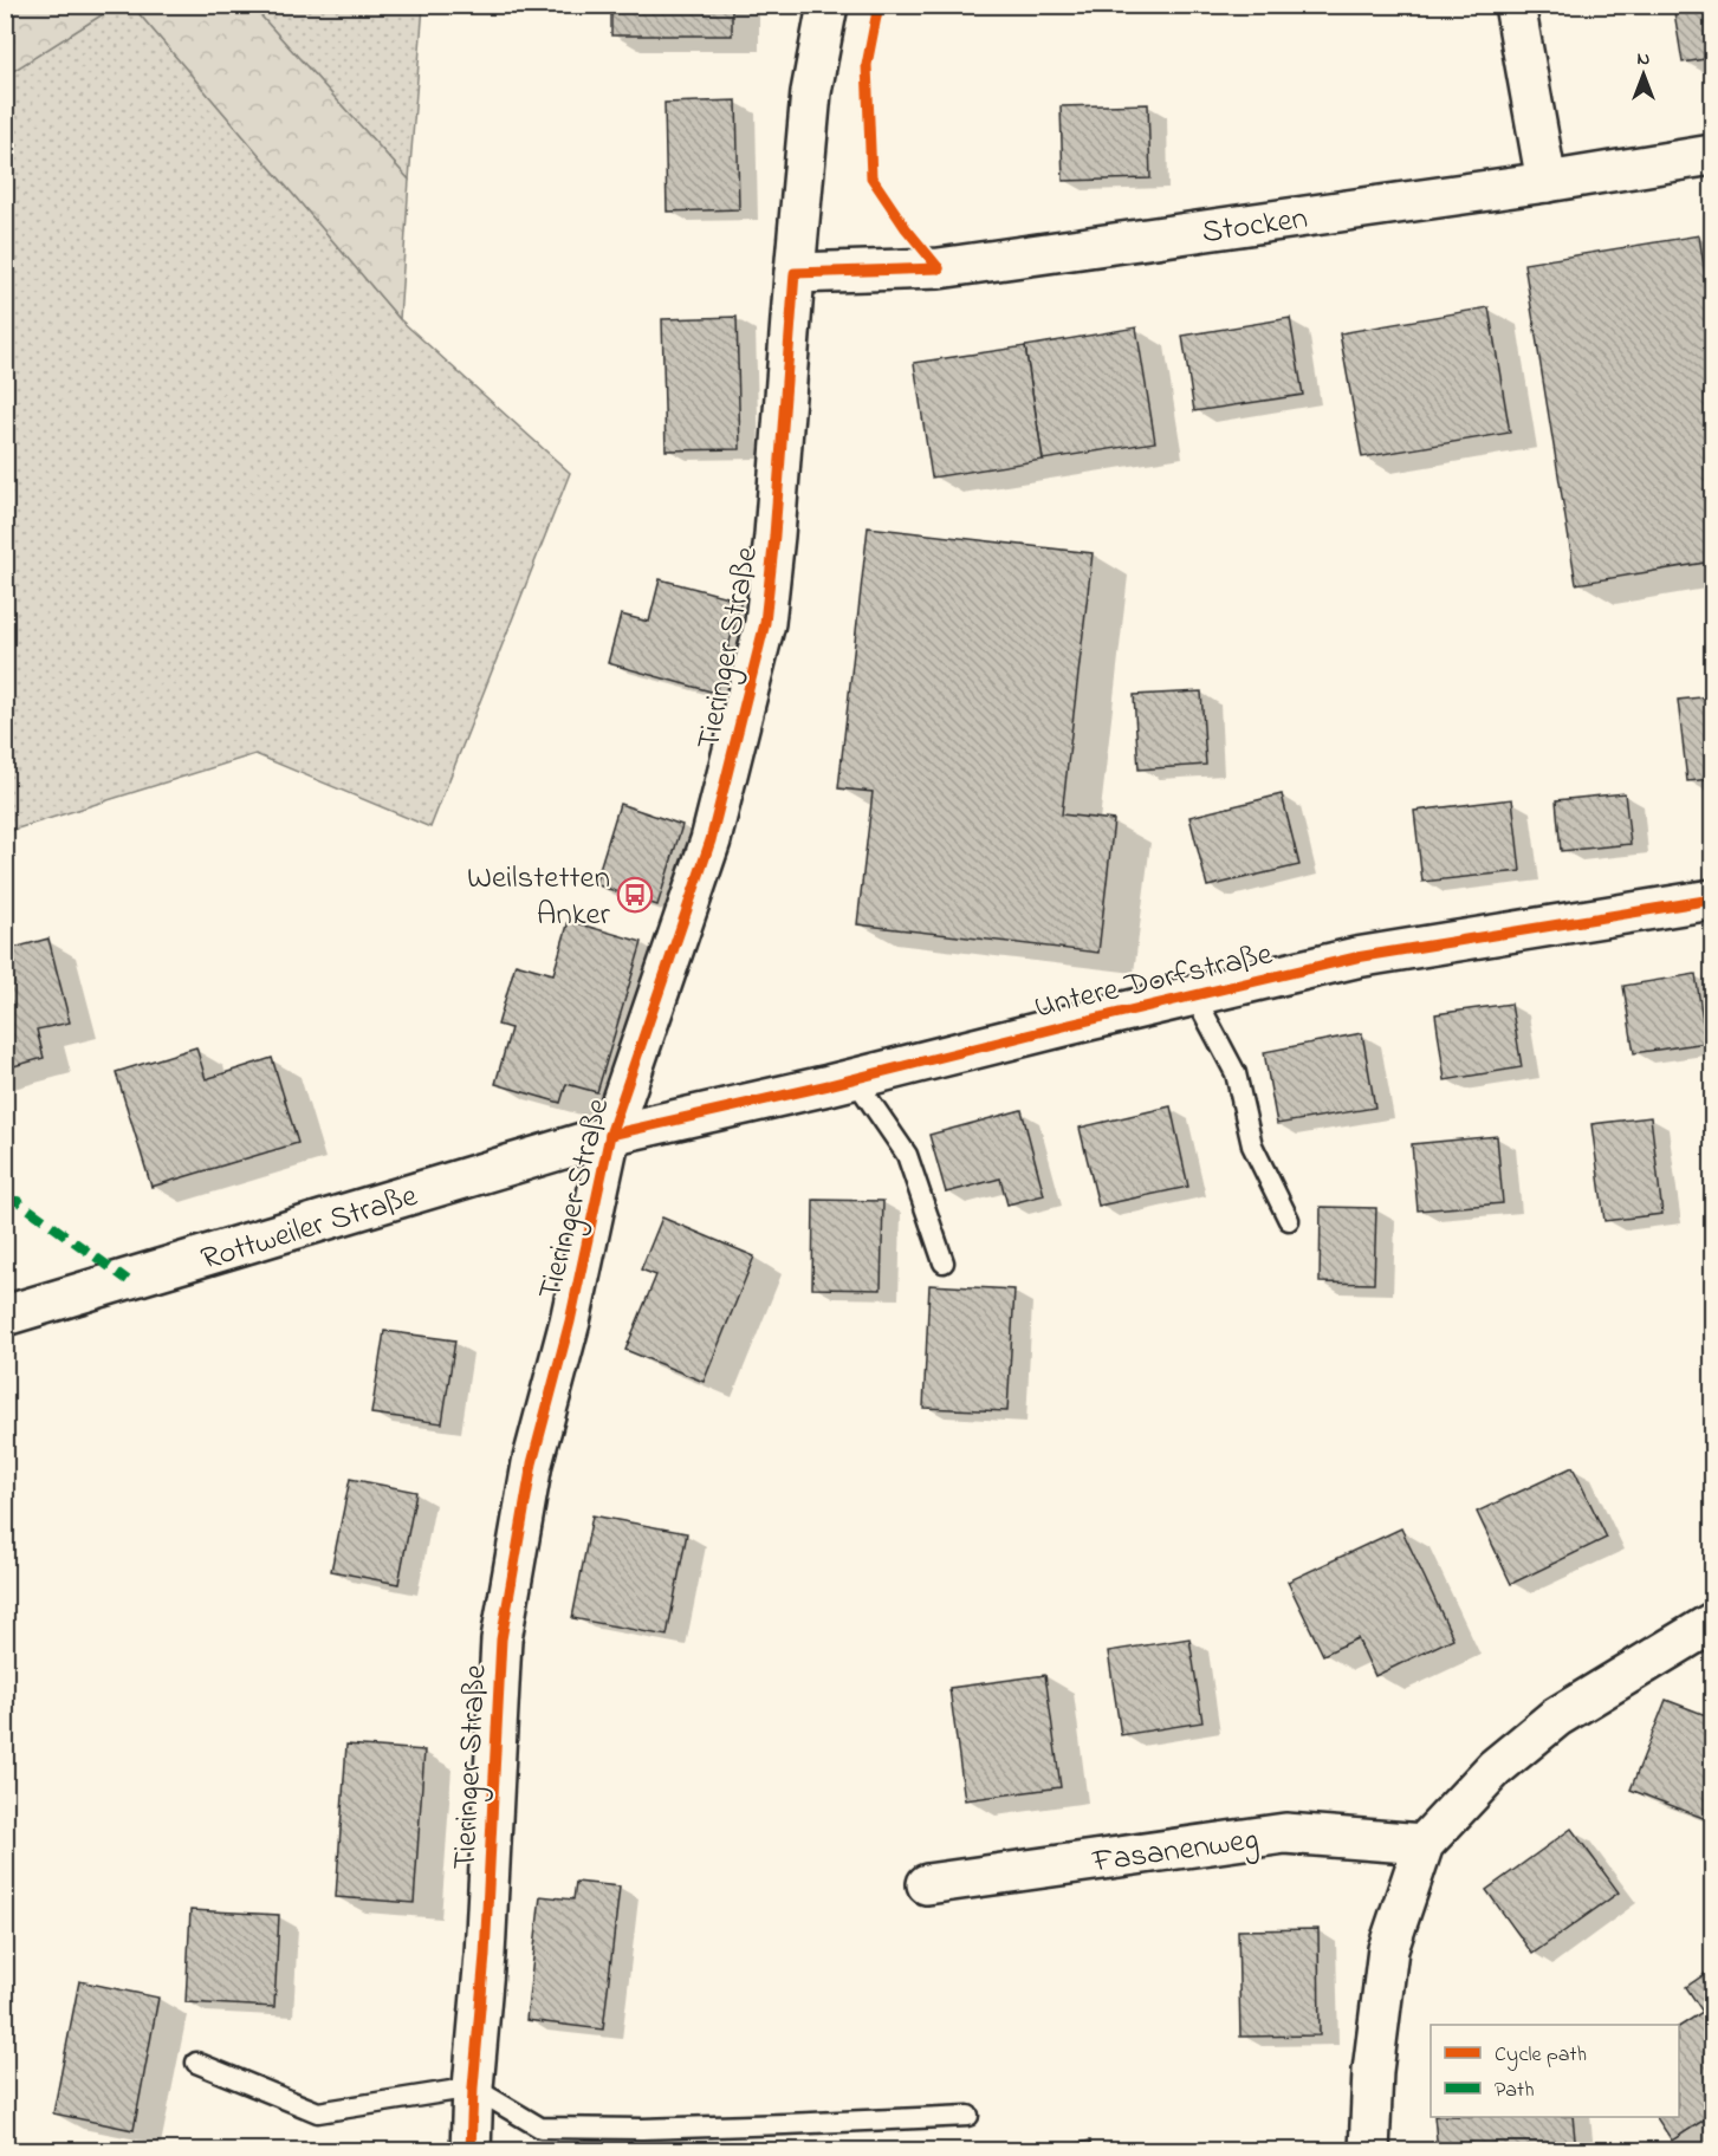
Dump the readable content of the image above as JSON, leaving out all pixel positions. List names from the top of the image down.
{
  "streets": {
    "street": [
      "Stocken",
      "Tieringer Straße",
      "Untere Dorfstraße",
      "Rottweiler Straße",
      "Fasanenweg"
    ]
  },
  "crossings": [
    ["Stocken", "Tieringer Straße"],
    ["Tieringer Straße", "Untere Dorfstraße"],
    ["Tieringer Straße", "Rottweiler Straße"],
    ["Untere Dorfstraße", "Rottweiler Straße"]
  ],
  "places": {
    "bus stop": ["Weilstetten Anker"]
  },
  "legend": ["Cycle path", "Path"],
  "north": "top"
}
